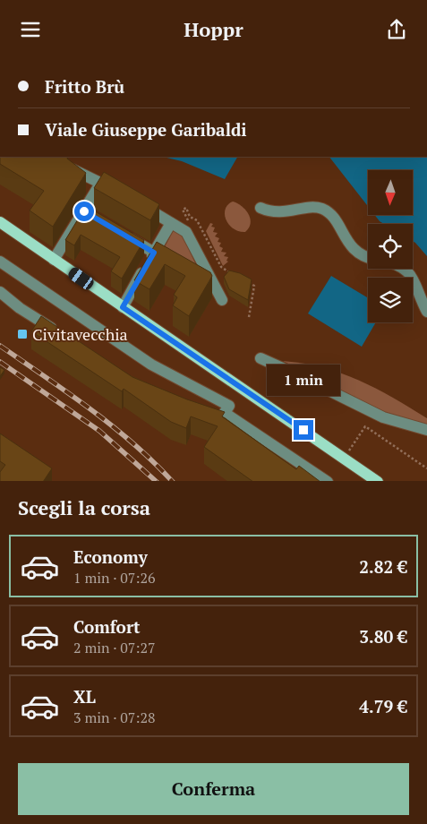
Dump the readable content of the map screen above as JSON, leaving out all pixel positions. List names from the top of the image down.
{
  "places": {
    "transit": ["Civitavecchia"]
  },
  "north": "bottom",
  "page": {
    "header": "Hoppr",
    "banner": ["Fritto Brù", "Viale Giuseppe Garibaldi"],
    "bubble": "1 min",
    "heading": "Scegli la corsa",
    "list": [
      {
        "name": "Economy",
        "note": "1 min · 07:26",
        "value": "2.82 €"
      },
      {
        "name": "Comfort",
        "note": "2 min · 07:27",
        "value": "3.80 €"
      },
      {
        "name": "XL",
        "note": "3 min · 07:28",
        "value": "4.79 €"
      }
    ],
    "buttons": "Conferma"
  }
}
